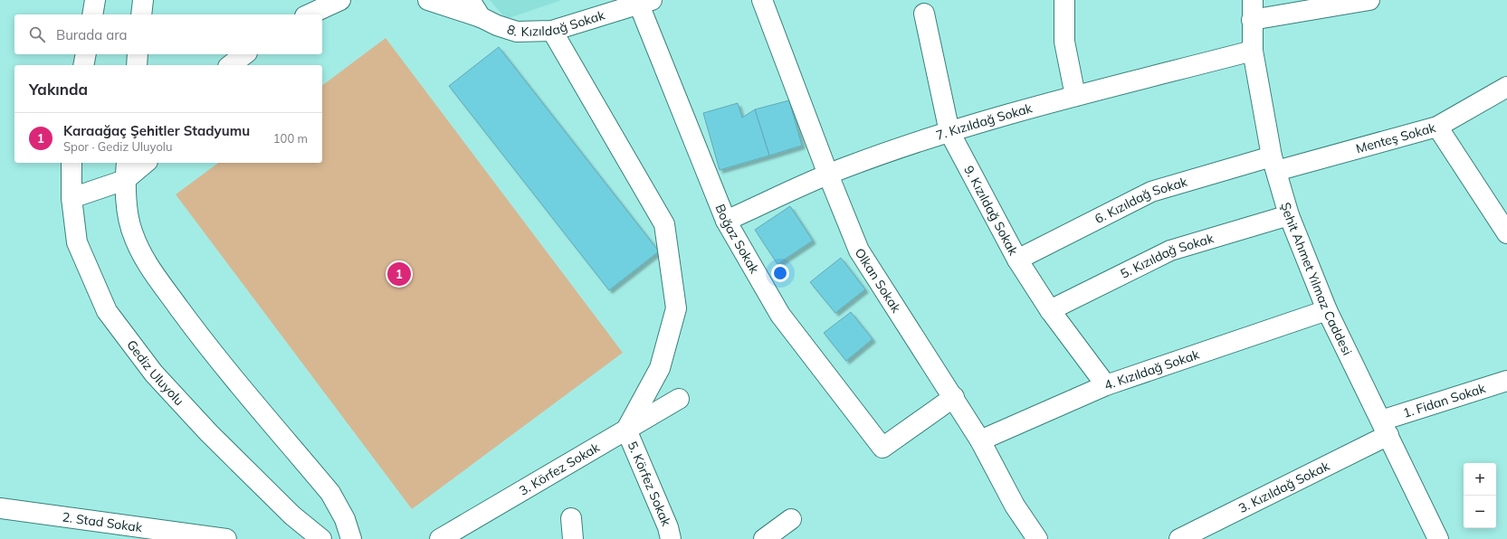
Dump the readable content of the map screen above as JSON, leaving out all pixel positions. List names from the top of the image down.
{
  "streets": {
    "street": [
      "8. Kızıldağ Sokak",
      "7. Kızıldağ Sokak",
      "Menteş Sokak",
      "6. Kızıldağ Sokak",
      "9. Kızıldağ Sokak",
      "Boğaz Sokak",
      "5. Kızıldağ Sokak",
      "Şehit Ahmet Yılmaz Caddesi",
      "Olkan Sokak",
      "4. Kızıldağ Sokak",
      "Gediz Uluyolu",
      "1. Fidan Sokak",
      "3. Körfez Sokak",
      "5. Körfez Sokak",
      "3. Kızıldağ Sokak",
      "2. Stad Sokak"
    ]
  },
  "crossings": [
    ["8. Kızıldağ Sokak", "Boğaz Sokak"],
    ["7. Kızıldağ Sokak", "9. Kızıldağ Sokak"],
    ["7. Kızıldağ Sokak", "Boğaz Sokak"],
    ["7. Kızıldağ Sokak", "Şehit Ahmet Yılmaz Caddesi"],
    ["7. Kızıldağ Sokak", "Olkan Sokak"],
    ["Menteş Sokak", "6. Kızıldağ Sokak"],
    ["Menteş Sokak", "Şehit Ahmet Yılmaz Caddesi"],
    ["6. Kızıldağ Sokak", "9. Kızıldağ Sokak"],
    ["6. Kızıldağ Sokak", "Şehit Ahmet Yılmaz Caddesi"],
    ["9. Kızıldağ Sokak", "5. Kızıldağ Sokak"],
    ["9. Kızıldağ Sokak", "4. Kızıldağ Sokak"],
    ["Boğaz Sokak", "Olkan Sokak"],
    ["5. Kızıldağ Sokak", "Şehit Ahmet Yılmaz Caddesi"],
    ["Şehit Ahmet Yılmaz Caddesi", "4. Kızıldağ Sokak"],
    ["Şehit Ahmet Yılmaz Caddesi", "1. Fidan Sokak"],
    ["Şehit Ahmet Yılmaz Caddesi", "3. Kızıldağ Sokak"],
    ["Olkan Sokak", "4. Kızıldağ Sokak"],
    ["1. Fidan Sokak", "3. Kızıldağ Sokak"],
    ["3. Körfez Sokak", "5. Körfez Sokak"]
  ],
  "page": {
    "search": "Burada ara",
    "heading": "Yakında",
    "list": [
      {
        "mark": "1",
        "name": "Karaağaç Şehitler Stadyumu",
        "note": "Spor · Gediz Uluyolu",
        "value": "100 m"
      }
    ],
    "pins": "1",
    "map_buttons": ["+", "−"]
  }
}
